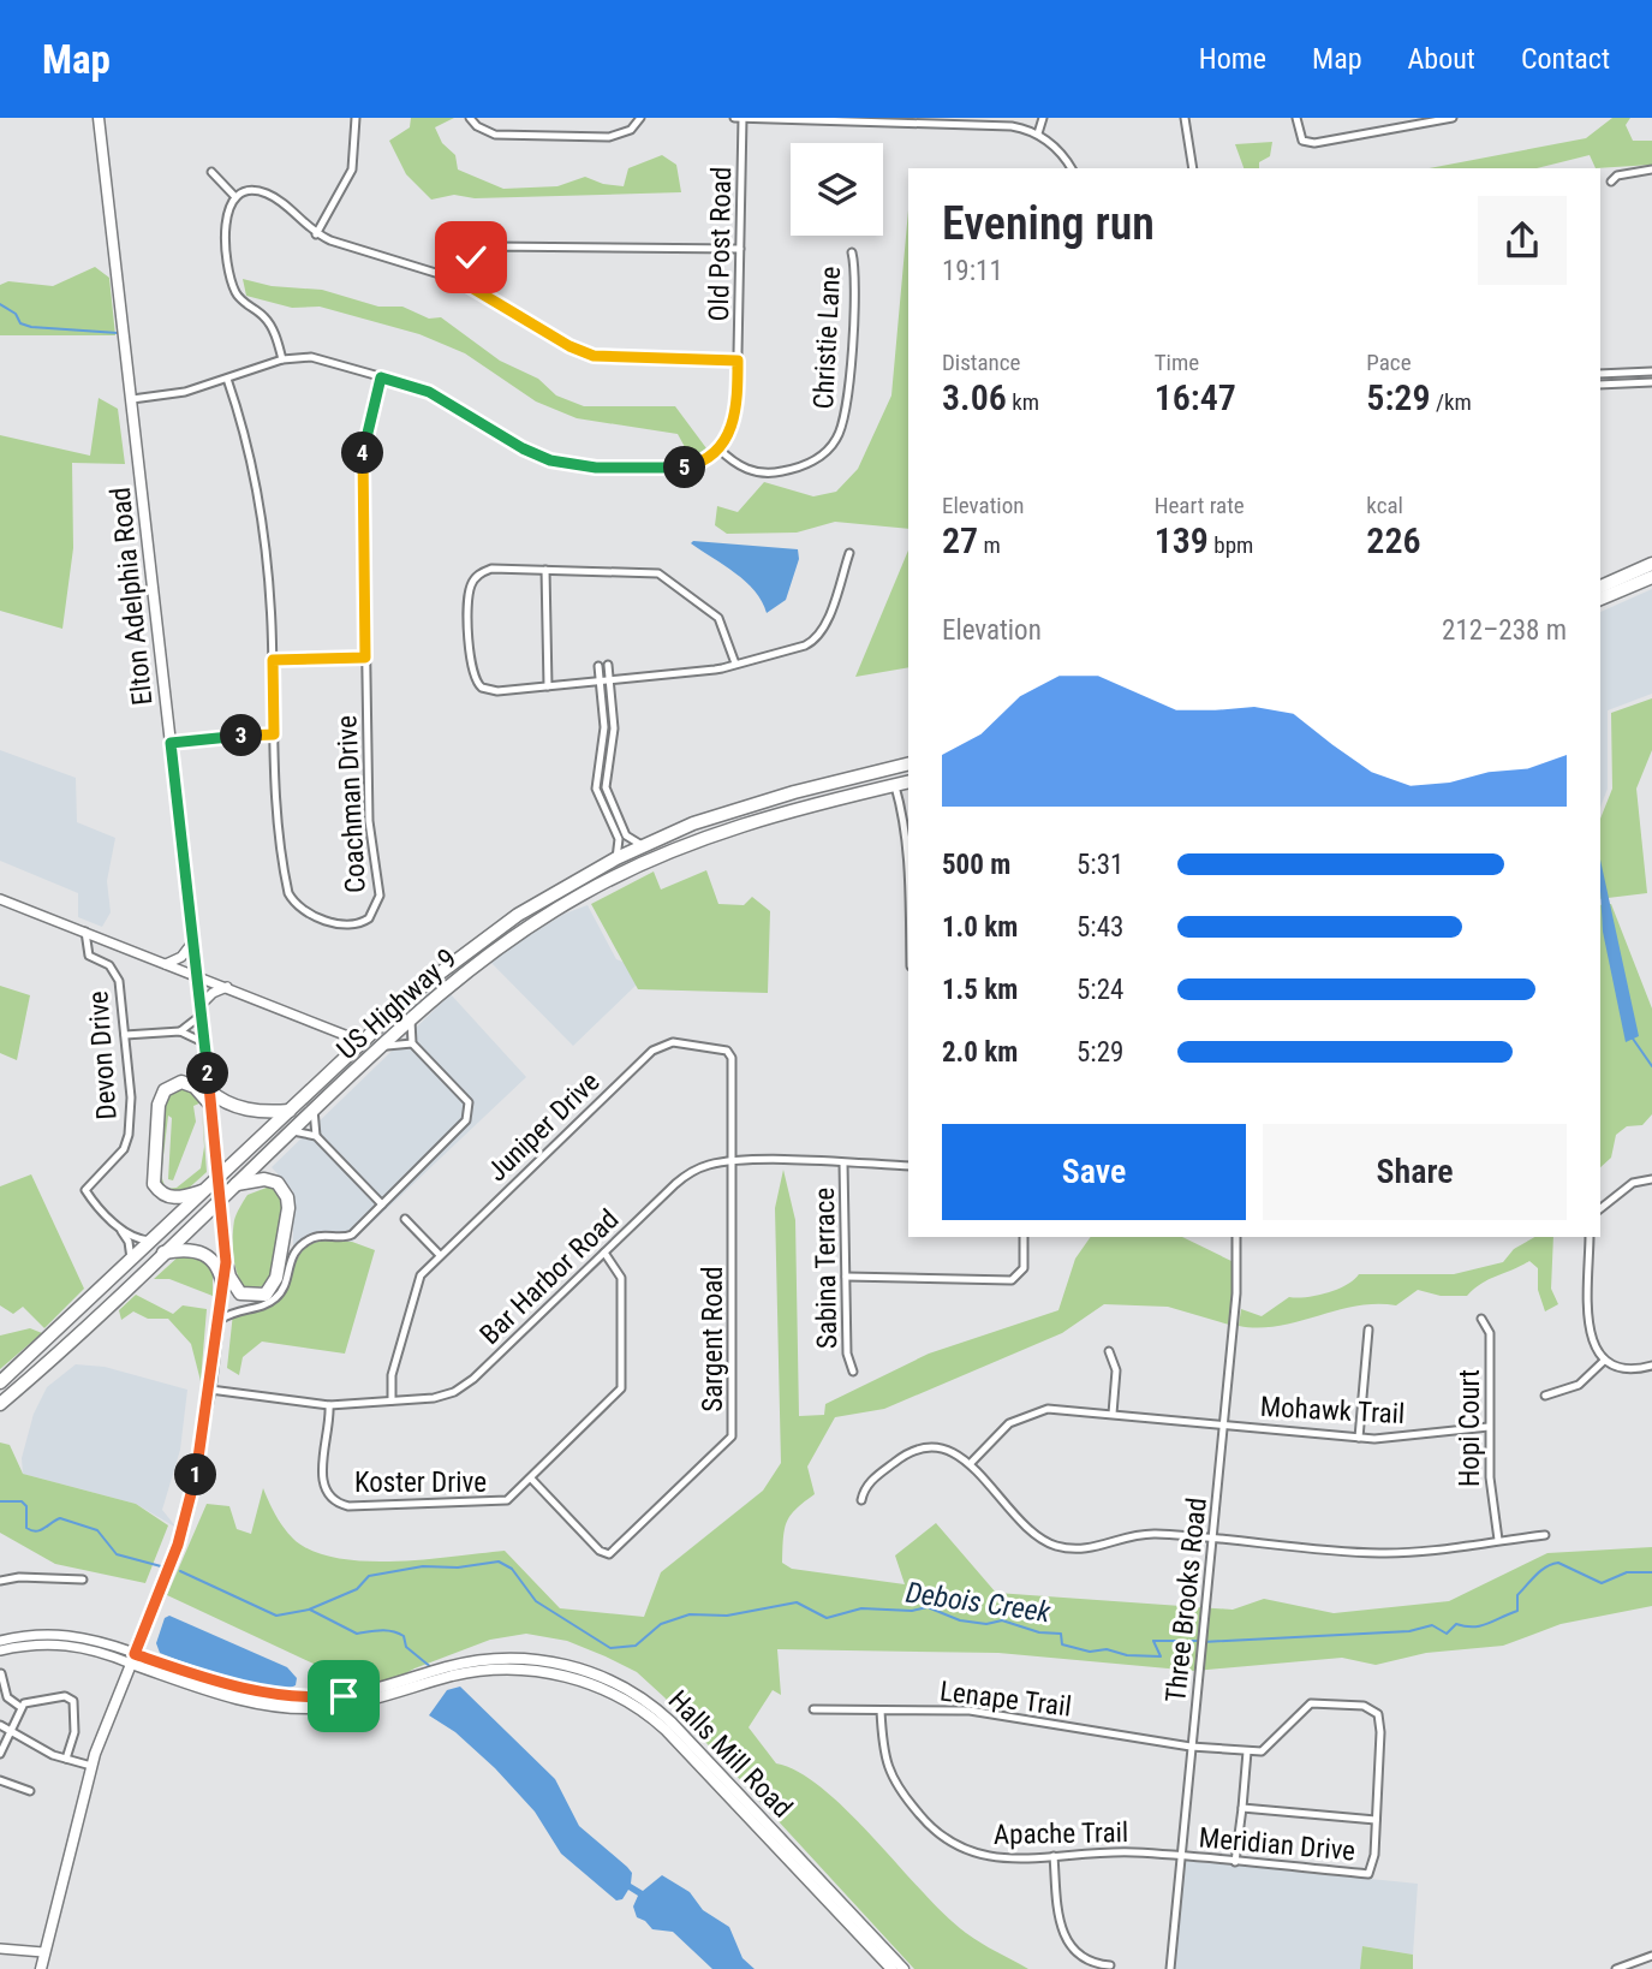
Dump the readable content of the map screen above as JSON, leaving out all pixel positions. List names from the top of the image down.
{
  "streets": {
    "highway": ["US Highway 9"],
    "main road": ["Elton Adelphia Road", "Halls Mill Road"],
    "street": [
      "Old Post Road",
      "Christie Lane",
      "Coachman Drive",
      "Devon Drive",
      "Juniper Drive",
      "Sabina Terrace",
      "Bar Harbor Road",
      "Sargent Road",
      "Mohawk Trail",
      "Hopi Court",
      "Koster Drive",
      "Three Brooks Road",
      "Lenape Trail",
      "Apache Trail",
      "Meridian Drive"
    ]
  },
  "crossings": [
    ["Old Post Road", "Christie Lane"],
    ["Elton Adelphia Road", "US Highway 9"],
    ["Elton Adelphia Road", "Bar Harbor Road"],
    ["Elton Adelphia Road", "Halls Mill Road"],
    ["Juniper Drive", "Bar Harbor Road"],
    ["Juniper Drive", "Sargent Road"],
    ["Sabina Terrace", "Bar Harbor Road"],
    ["Bar Harbor Road", "Sargent Road"],
    ["Bar Harbor Road", "Koster Drive"],
    ["Sargent Road", "Koster Drive"],
    ["Mohawk Trail", "Hopi Court"],
    ["Mohawk Trail", "Three Brooks Road"],
    ["Three Brooks Road", "Lenape Trail"],
    ["Three Brooks Road", "Apache Trail"],
    ["Three Brooks Road", "Meridian Drive"],
    ["Lenape Trail", "Apache Trail"],
    ["Apache Trail", "Meridian Drive"]
  ],
  "water": ["Debois Creek"],
  "page": {
    "header": "Map",
    "nav": [
      "Home",
      "Map",
      "About",
      "Contact"
    ],
    "heading": ["Evening run", "19:11"],
    "stats": [
      ["Distance", "3.06 km"],
      ["Time", "16:47"],
      ["Pace", "5:29 /km"],
      ["Elevation", "27 m"],
      ["Heart rate", "139 bpm"],
      ["kcal", "226"]
    ],
    "pins": [
      "4",
      "5",
      "3",
      "2",
      "1"
    ],
    "chart": ["Elevation", "212–238 m"],
    "list": [
      {
        "name": "500 m",
        "note": "5:31"
      },
      {
        "name": "1.0 km",
        "note": "5:43"
      },
      {
        "name": "1.5 km",
        "note": "5:24"
      },
      {
        "name": "2.0 km",
        "note": "5:29"
      }
    ],
    "buttons": ["Save", "Share"]
  }
}
